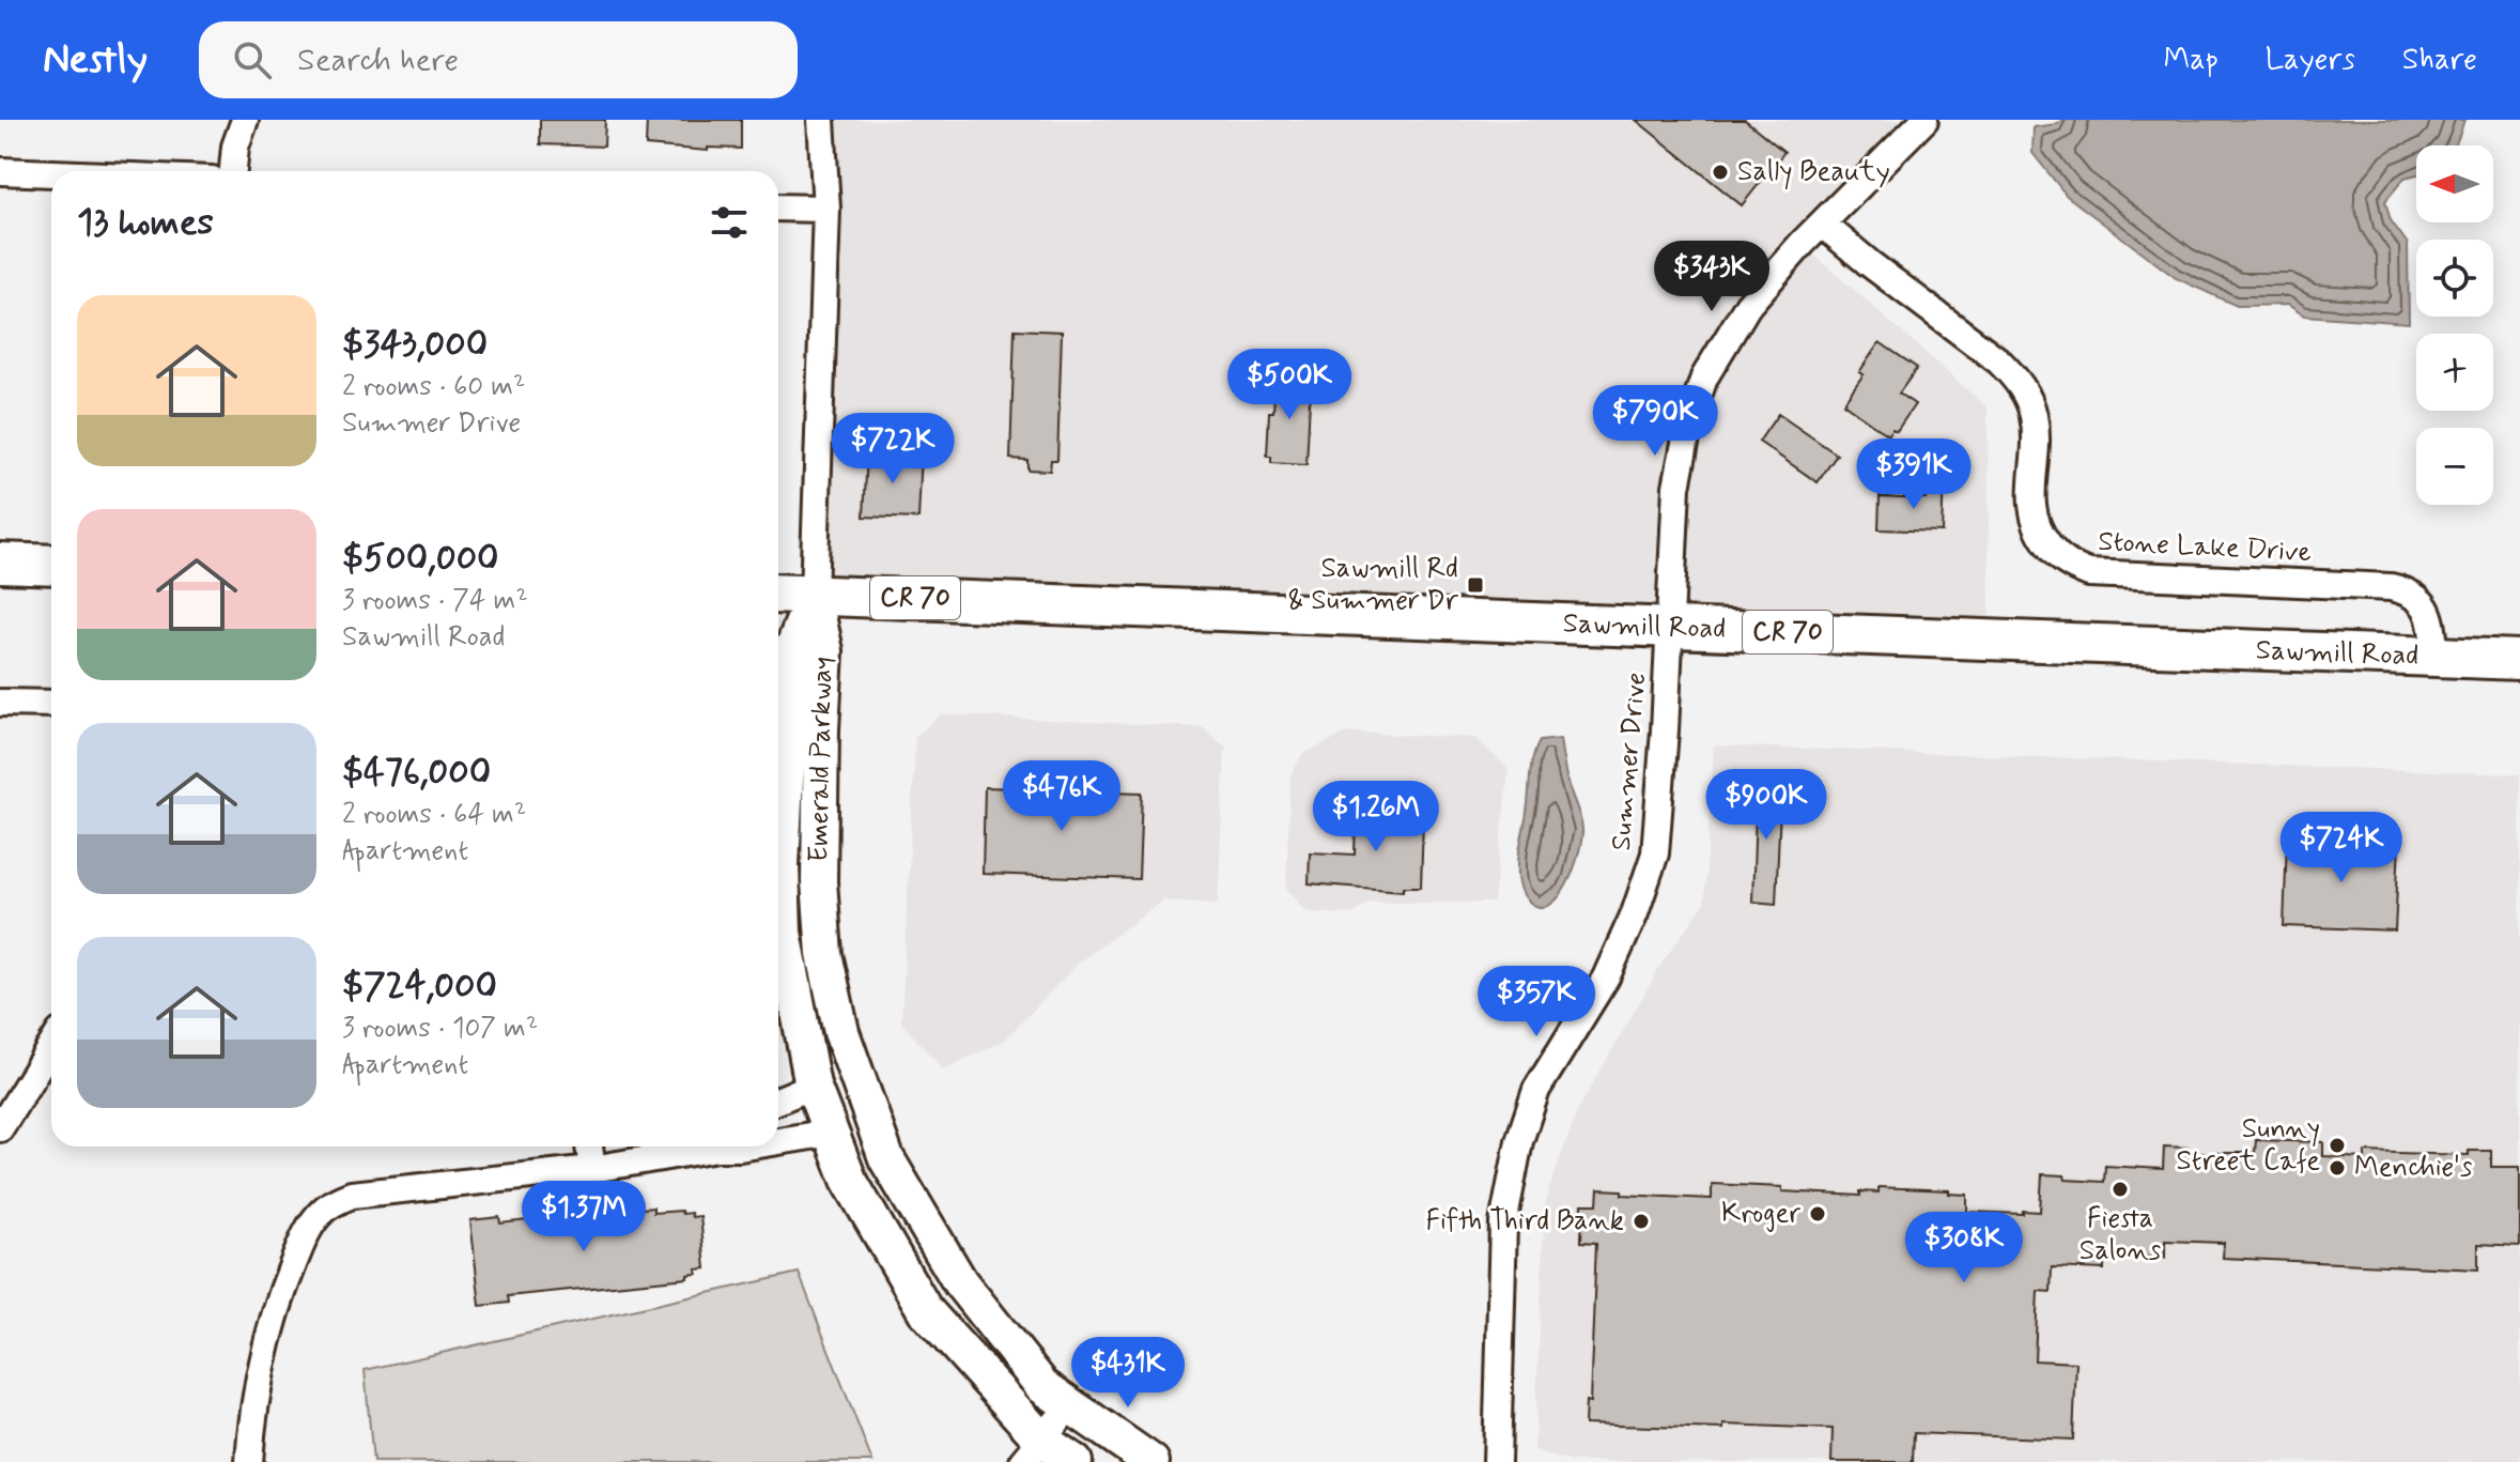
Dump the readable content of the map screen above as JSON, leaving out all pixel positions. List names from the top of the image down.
{
  "streets": {
    "main road": ["CR 70", "Sawmill Road", "Emerald Parkway"],
    "street": ["Stone Lake Drive", "Summer Drive"]
  },
  "crossings": [
    ["Stone Lake Drive", "Sawmill Road"],
    ["Stone Lake Drive", "Summer Drive"],
    ["Sawmill Road", "Emerald Parkway"],
    ["Sawmill Road", "Summer Drive"]
  ],
  "places": {
    "other": [
      "Sally Beauty",
      "Sunny Street Cafe",
      "Menchie's",
      "Fiesta Salons",
      "Kroger",
      "Fifth Third Bank"
    ],
    "transit": ["Sawmill Rd & Summer Dr"]
  },
  "north": "left",
  "page": {
    "header": "Nestly",
    "search": "Search here",
    "nav": ["Map", "Layers", "Share"],
    "map_buttons": ["+", "−"],
    "heading": "13 homes",
    "price": [
      "$343K",
      "$500K",
      "$790K",
      "$722K",
      "$391K",
      "$476K",
      "$900K",
      "$1.26M",
      "$724K",
      "$357K",
      "$1.37M",
      "$308K",
      "$431K"
    ],
    "list": [
      {
        "name": "$343,000",
        "note": "2 rooms · 60 m² · Summer Drive"
      },
      {
        "name": "$500,000",
        "note": "3 rooms · 74 m² · Sawmill Road"
      },
      {
        "name": "$476,000",
        "note": "2 rooms · 64 m² · Apartment"
      },
      {
        "name": "$724,000",
        "note": "3 rooms · 107 m² · Apartment"
      }
    ]
  }
}
